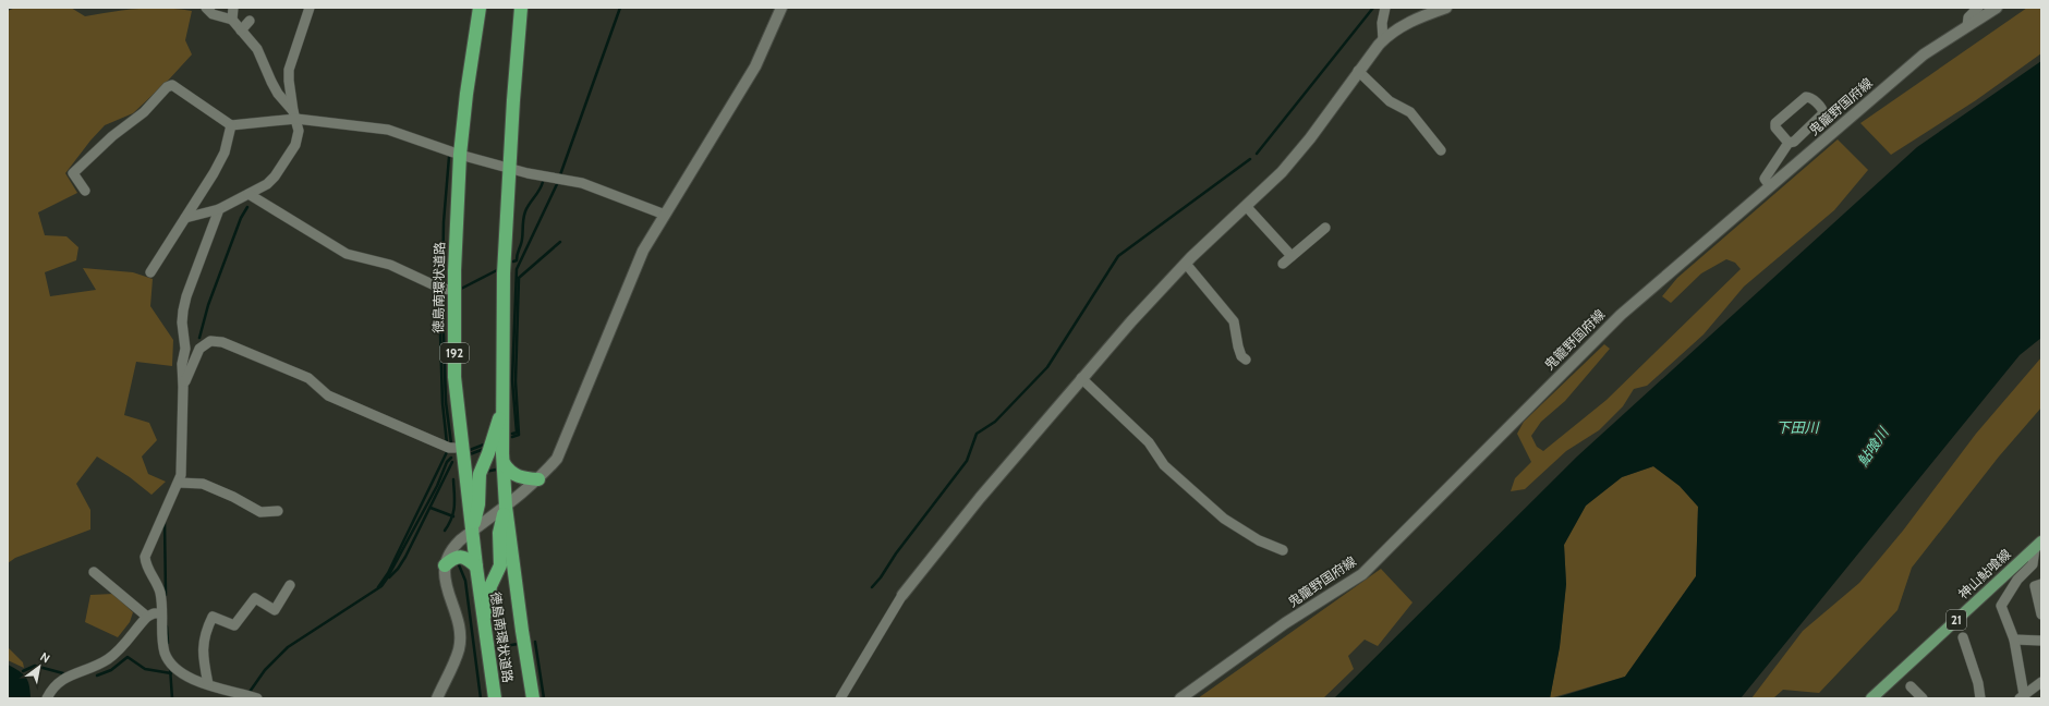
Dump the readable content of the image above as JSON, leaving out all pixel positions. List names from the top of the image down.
{
  "streets": {
    "highway": ["徳島南環状道路", "192"],
    "main road": ["神山鮎喰線", "21"],
    "street": ["鬼籠野国府線"]
  },
  "water": ["下田川", "鮎喰川"],
  "north": "top right"
}
